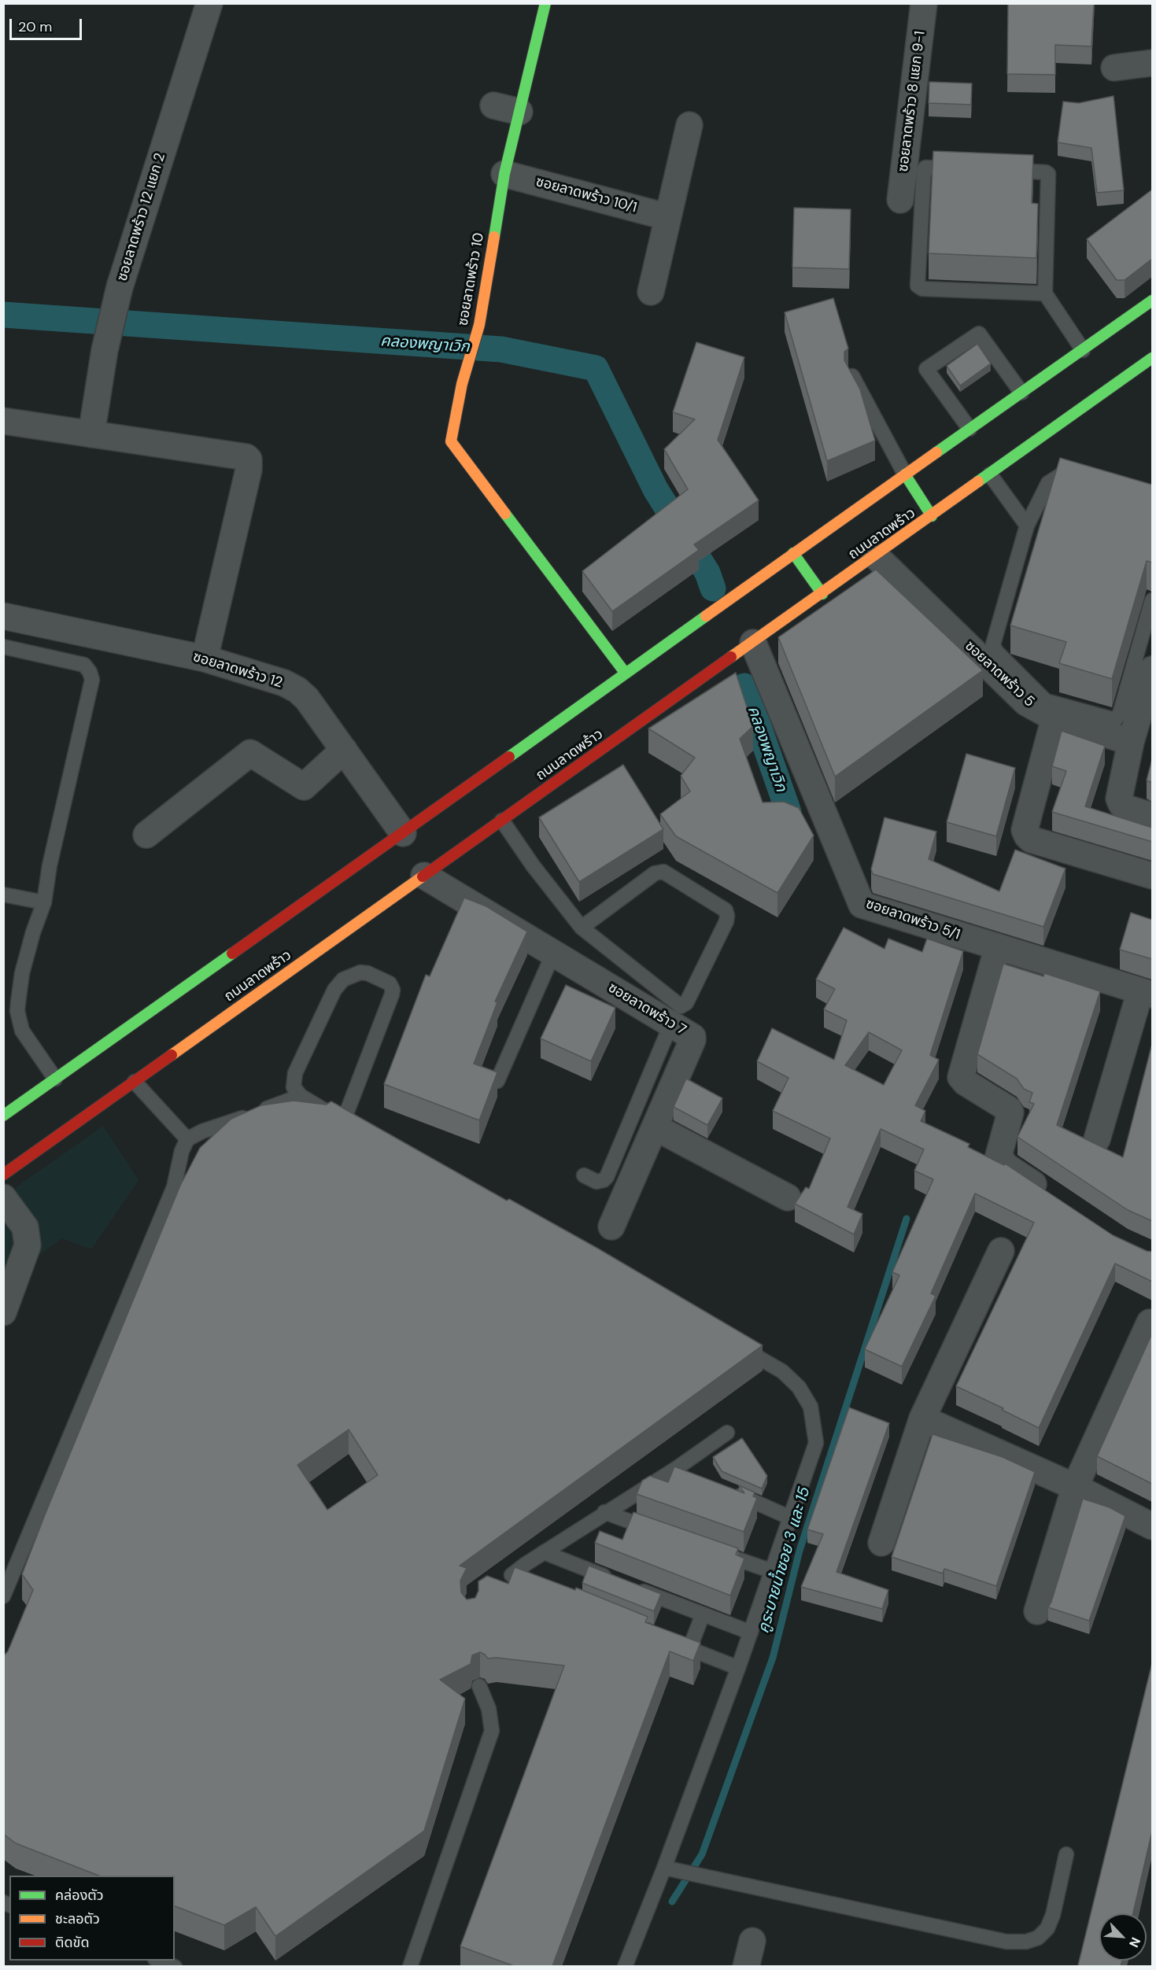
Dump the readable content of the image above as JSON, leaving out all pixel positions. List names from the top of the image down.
{
  "streets": {
    "main road": ["ซอยลาดพร้าว 10", "ถนนลาดพร้าว"],
    "street": [
      "ซอยลาดพร้าว 8 แยก 9-1",
      "ซอยลาดพร้าว 10/1",
      "ซอยลาดพร้าว 12 แยก 2",
      "ซอยลาดพร้าว 12",
      "ซอยลาดพร้าว 5",
      "ซอยลาดพร้าว 5/1",
      "ซอยลาดพร้าว 7"
    ]
  },
  "crossings": [
    ["ซอยลาดพร้าว 10/1", "ซอยลาดพร้าว 10"],
    ["ถนนลาดพร้าว", "ซอยลาดพร้าว 5"],
    ["ถนนลาดพร้าว", "ซอยลาดพร้าว 5/1"],
    ["ถนนลาดพร้าว", "ซอยลาดพร้าว 7"]
  ],
  "water": ["คลองพญาเวิก", "คูระบายน้ำซอย 3 และ 15"],
  "legend": ["คล่องตัว", "ชะลอตัว", "ติดขัด"],
  "scale_bar": "20 m",
  "north": "bottom right"
}
